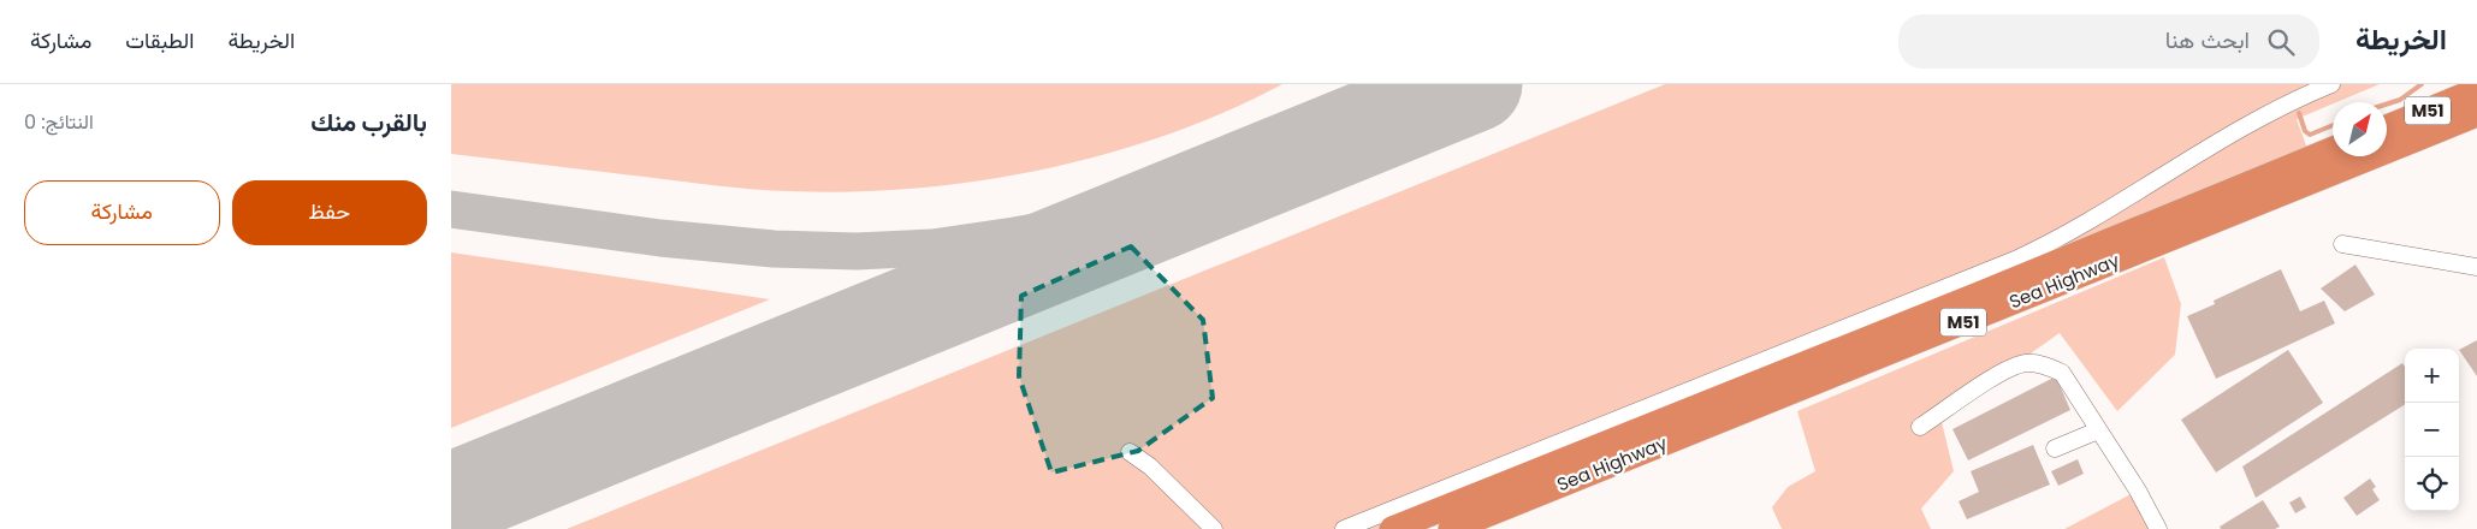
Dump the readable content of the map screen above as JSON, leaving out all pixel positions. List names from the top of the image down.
{
  "streets": {
    "highway": ["M51", "Sea Highway"]
  },
  "north": "top right",
  "page": {
    "header": "الخريطة",
    "search": "ابحث هنا",
    "nav": ["الخريطة", "الطبقات", "مشاركة"],
    "heading": ["بالقرب منك", "النتائج: 0"],
    "buttons": ["حفظ", "مشاركة"],
    "map_buttons": ["+", "−"]
  }
}
